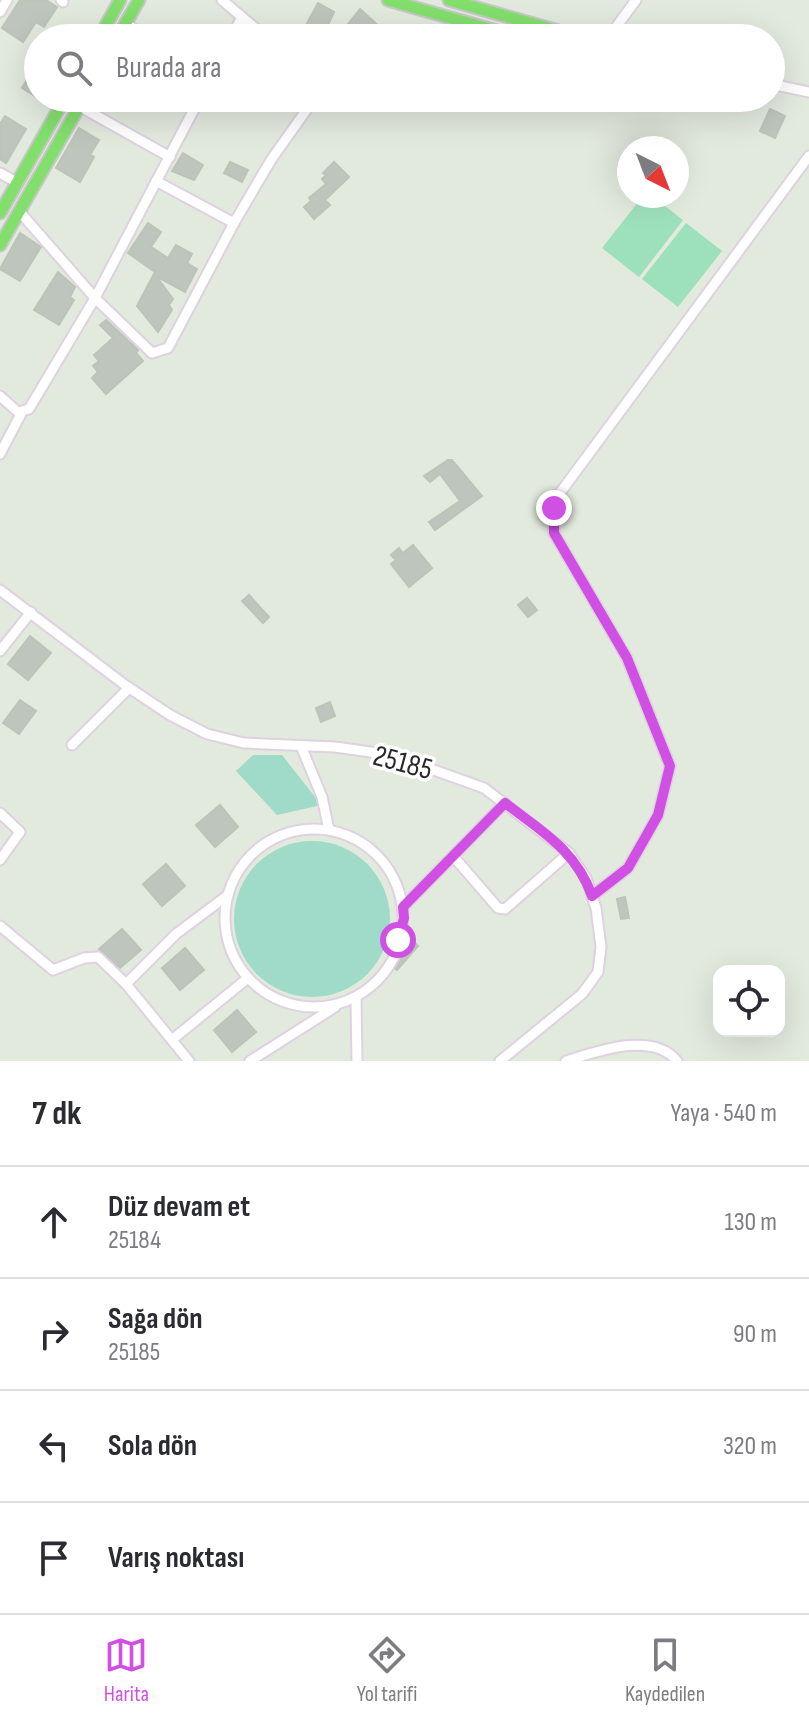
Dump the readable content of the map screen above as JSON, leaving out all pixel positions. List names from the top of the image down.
{
  "streets": {
    "street": ["25185"]
  },
  "north": "bottom right",
  "page": {
    "search": "Burada ara",
    "heading": ["7 dk", "Yaya · 540 m"],
    "list": [
      ["Düz devam et", "25184", "130 m"],
      ["Sağa dön", "25185", "90 m"],
      ["Sola dön", "320 m"],
      "Varış noktası"
    ],
    "nav": ["Harita", "Yol tarifi", "Kaydedilen"]
  }
}
